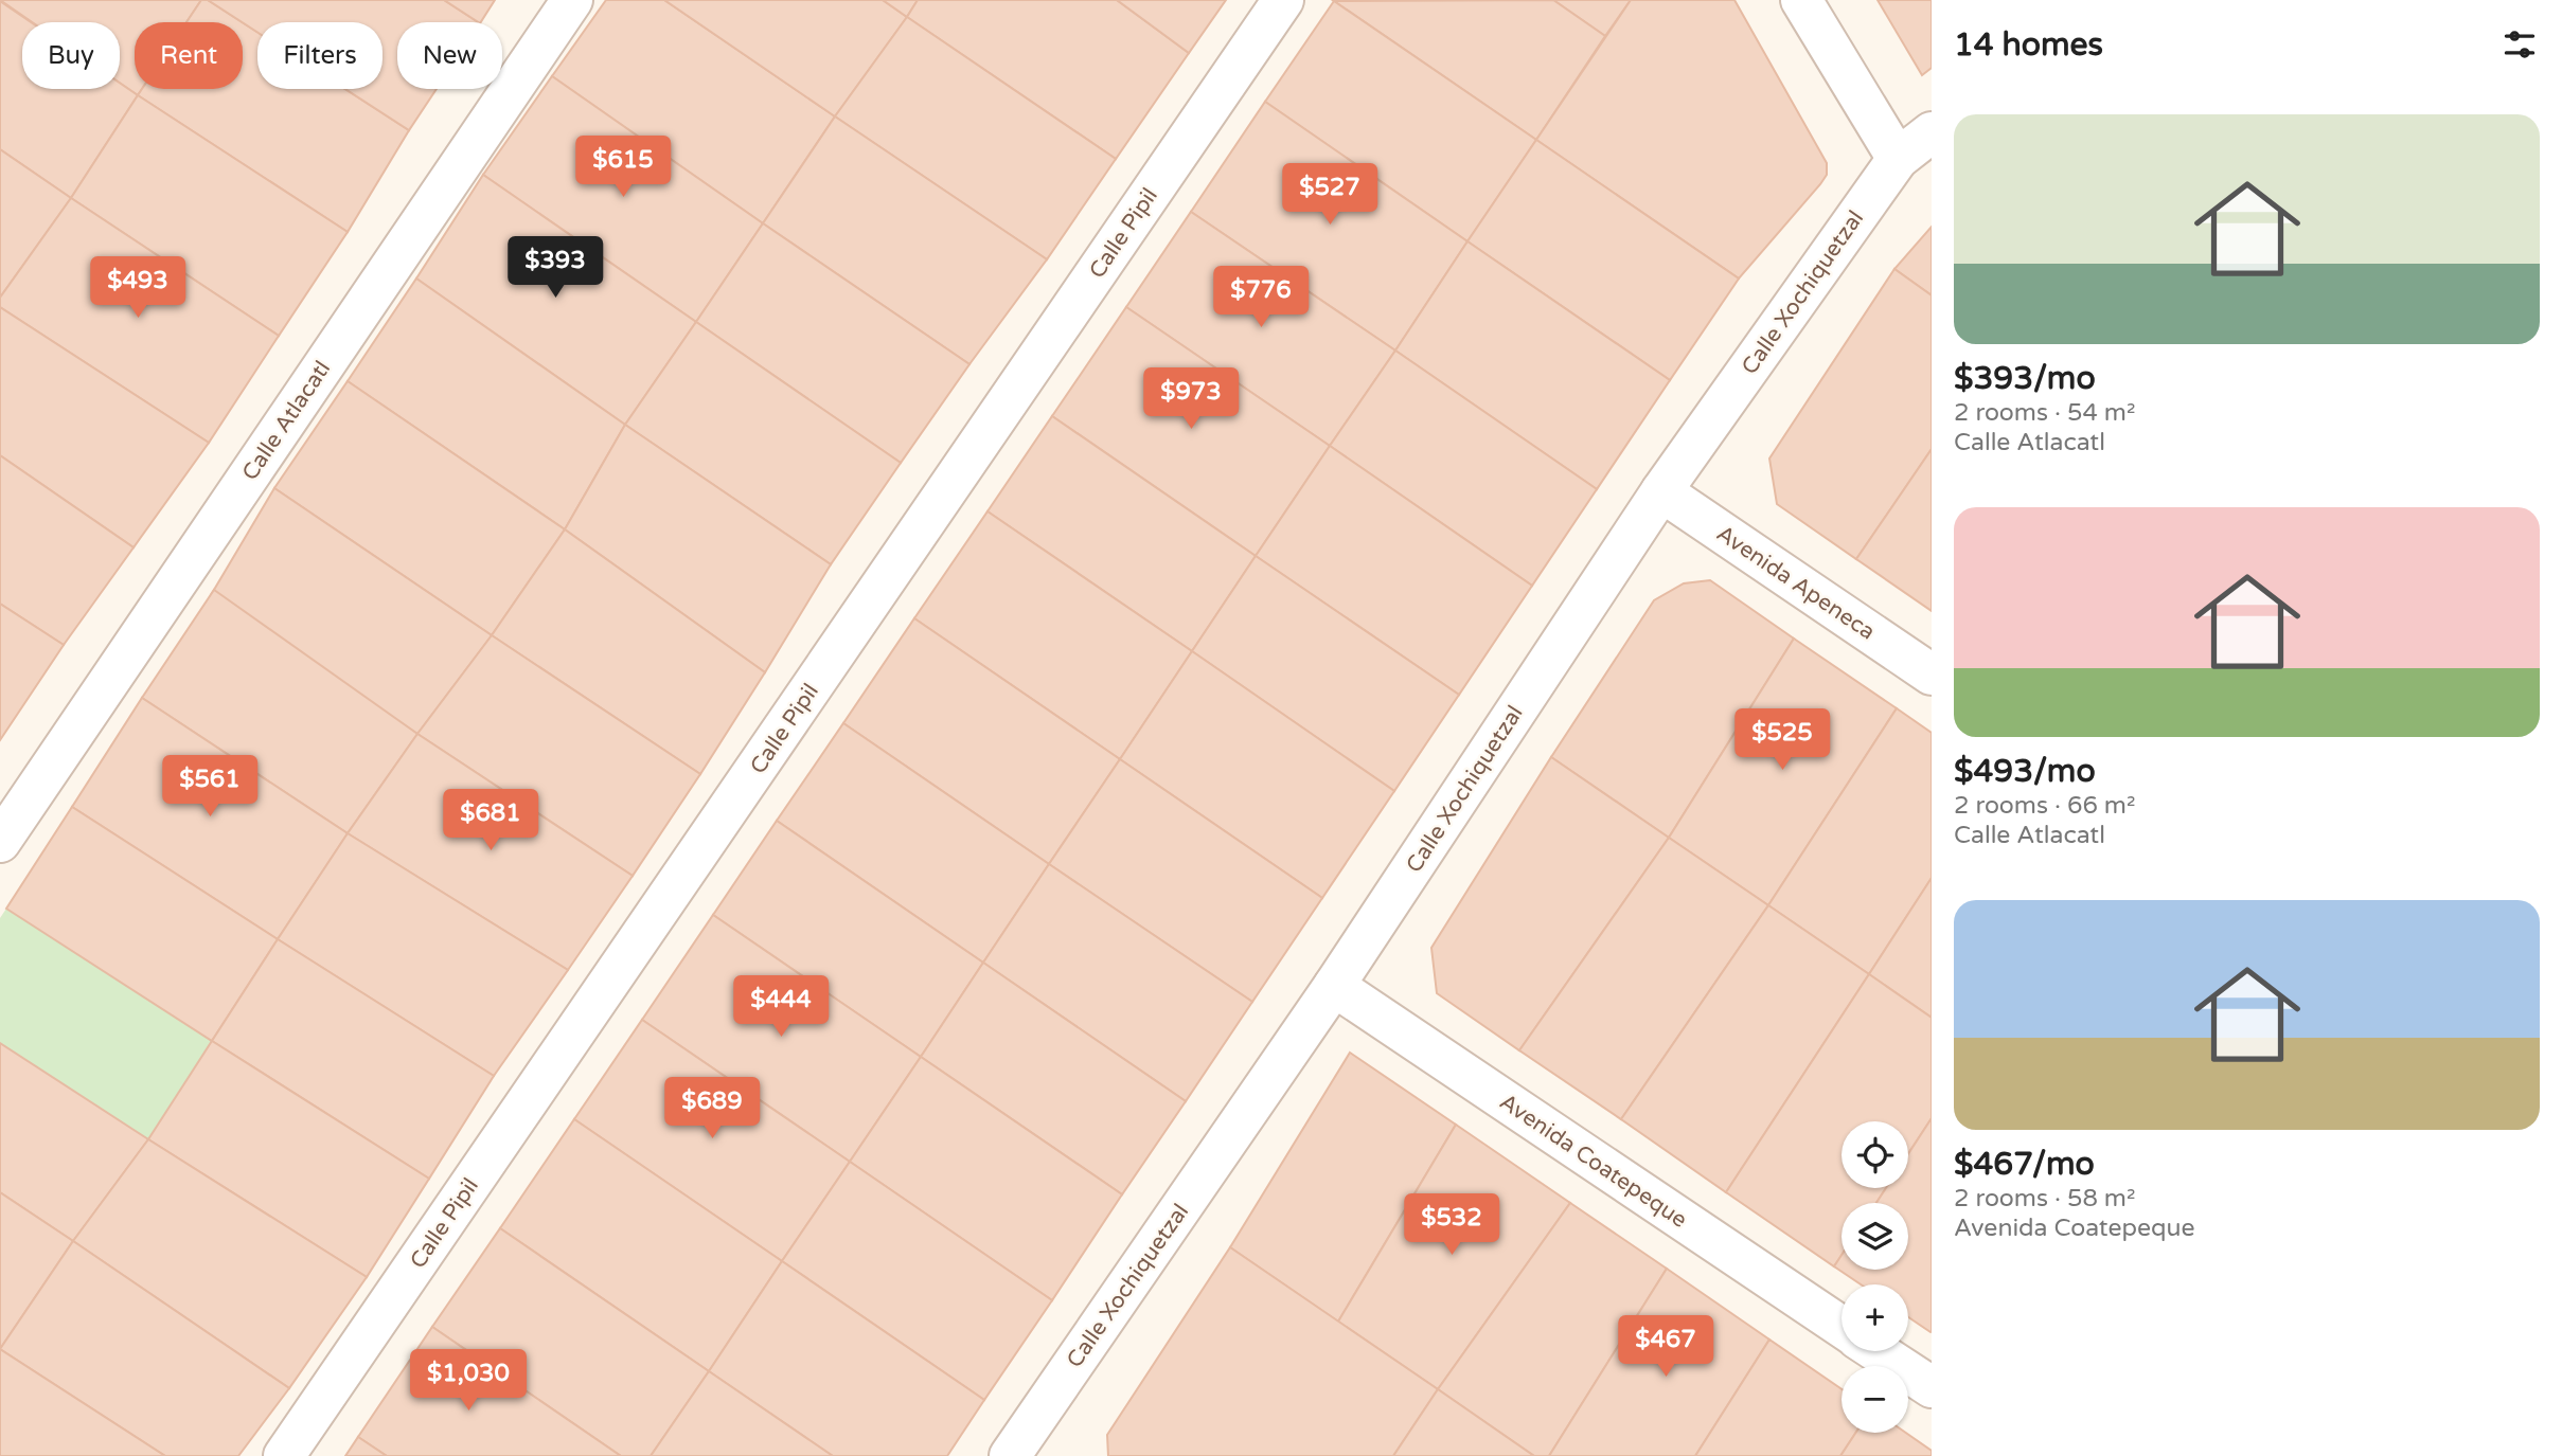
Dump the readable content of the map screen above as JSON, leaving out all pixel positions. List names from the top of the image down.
{
  "streets": {
    "street": [
      "Calle Pipil",
      "Calle Xochiquetzal",
      "Calle Atlacatl",
      "Avenida Apeneca",
      "Avenida Coatepeque"
    ]
  },
  "crossings": [
    ["Calle Xochiquetzal", "Avenida Apeneca"],
    ["Calle Xochiquetzal", "Avenida Coatepeque"]
  ],
  "page": {
    "heading": "14 homes",
    "chip": [
      "Buy",
      "Rent",
      "Filters",
      "New"
    ],
    "list": [
      {
        "name": "$393/mo",
        "note": "2 rooms · 54 m² · Calle Atlacatl"
      },
      {
        "name": "$493/mo",
        "note": "2 rooms · 66 m² · Calle Atlacatl"
      },
      {
        "name": "$467/mo",
        "note": "2 rooms · 58 m² · Avenida Coatepeque"
      }
    ],
    "price": [
      "$615",
      "$527",
      "$393",
      "$493",
      "$776",
      "$973",
      "$525",
      "$561",
      "$681",
      "$444",
      "$689",
      "$532",
      "$467",
      "$1,030"
    ],
    "map_buttons": ["+", "−"]
  }
}
